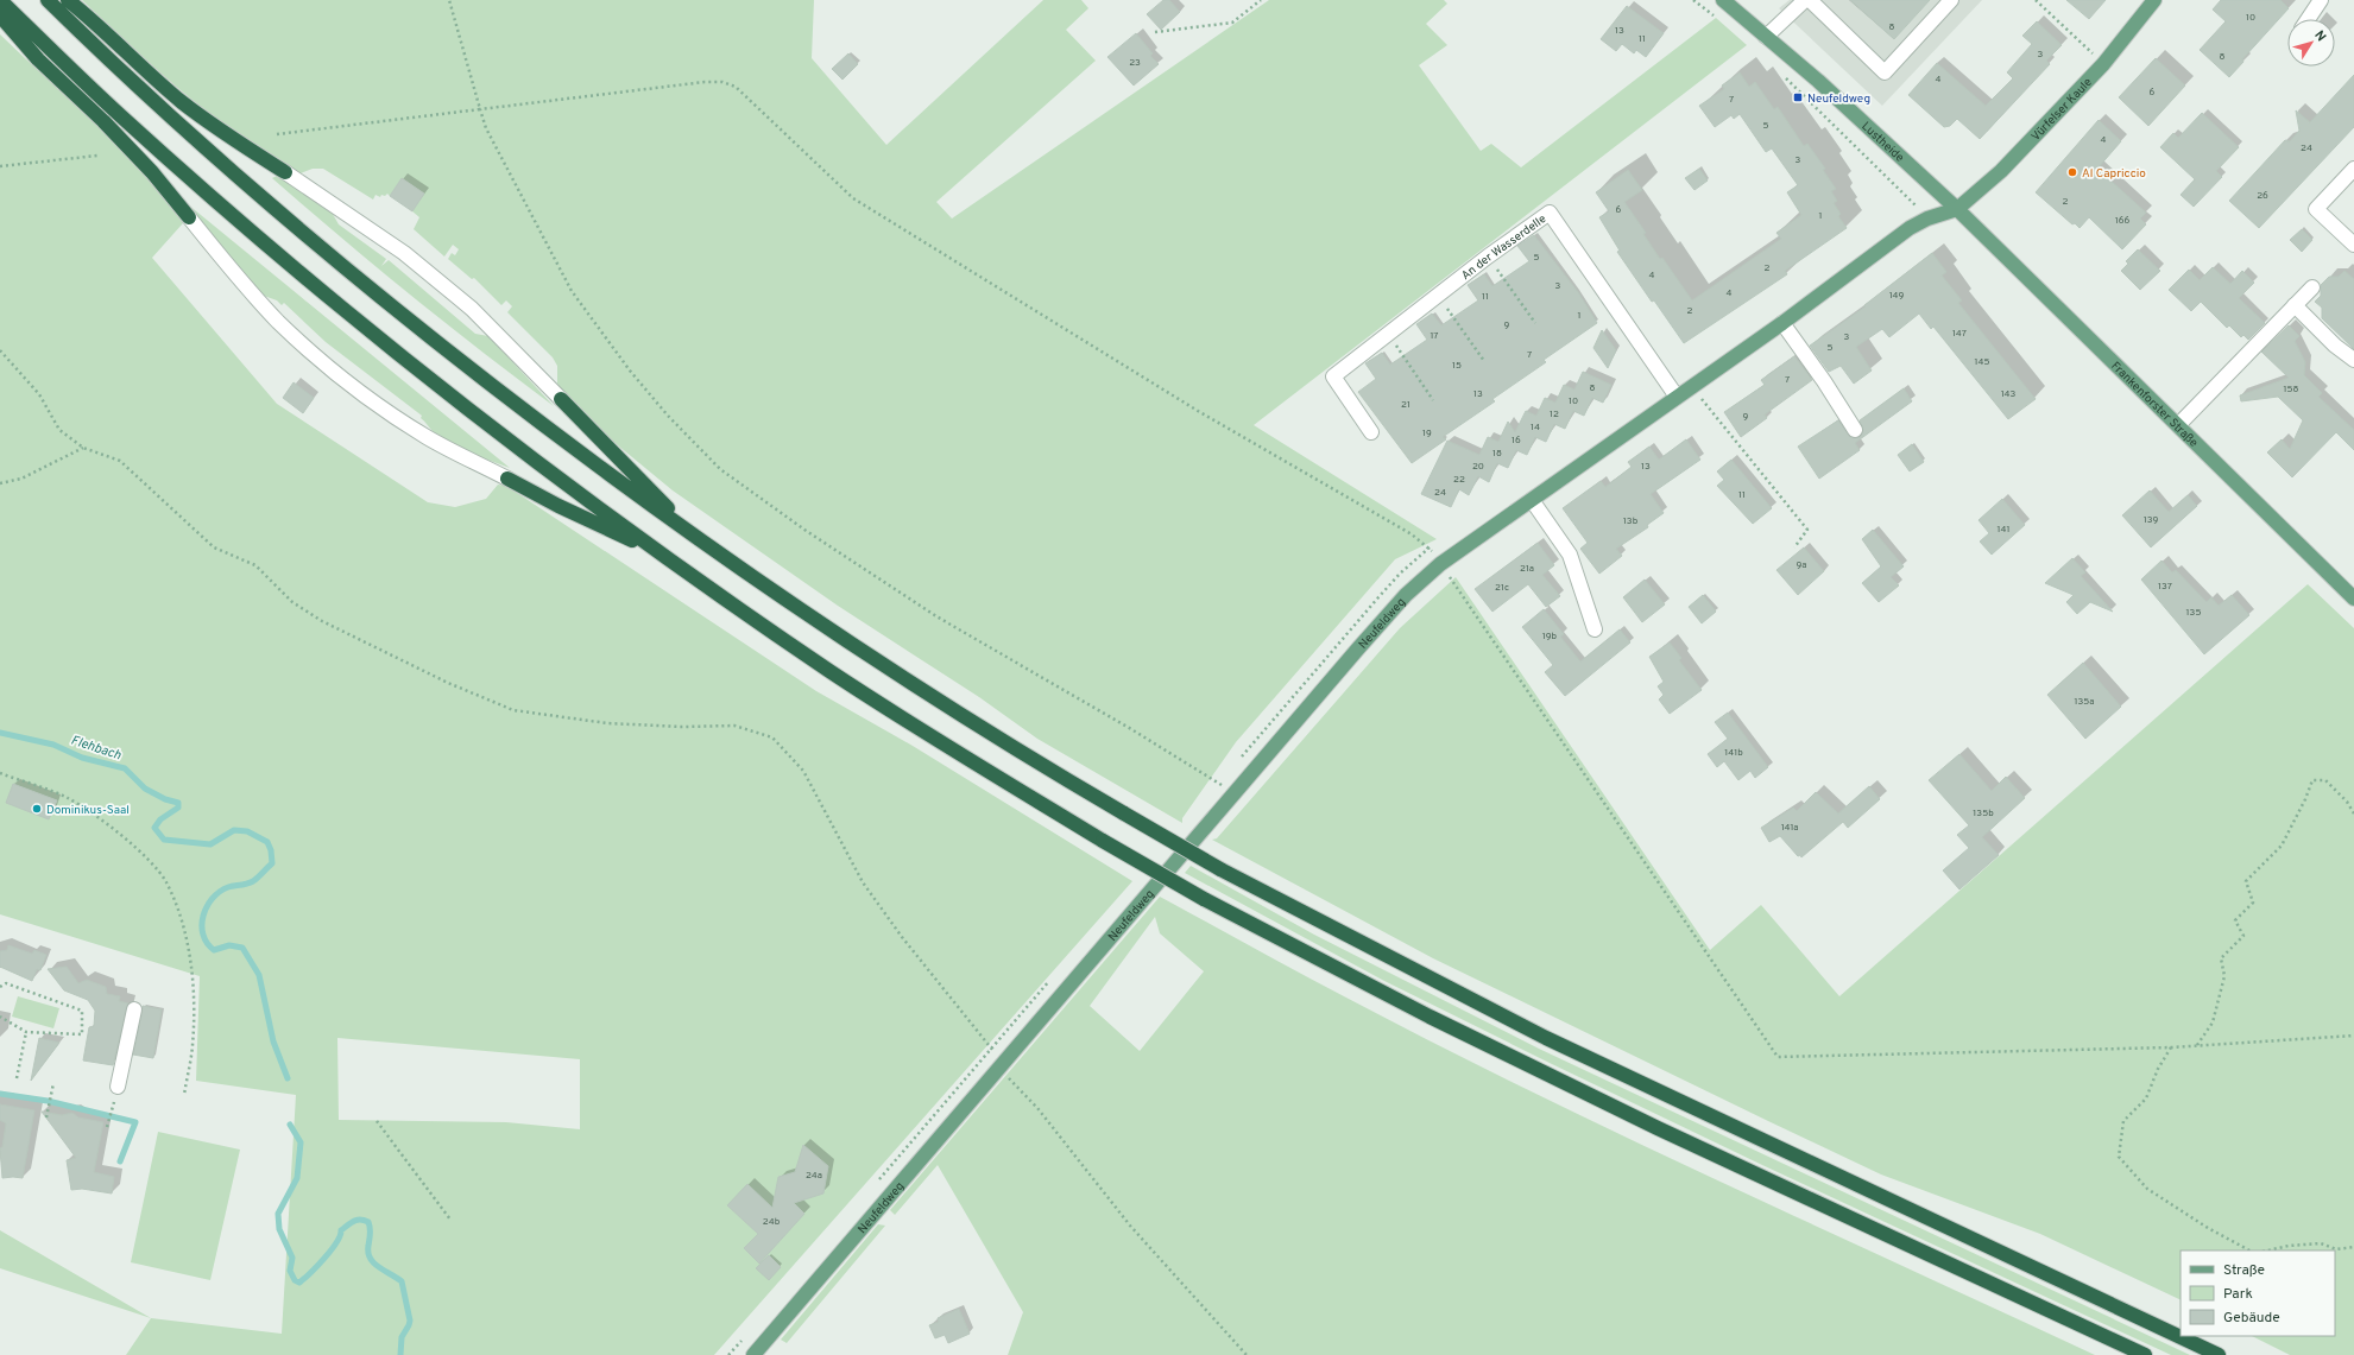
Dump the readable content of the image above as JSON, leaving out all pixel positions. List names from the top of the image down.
{
  "streets": {
    "main road": [
      "Vürfelser Kaule",
      "Lustheide",
      "Frankenforster Straße",
      "Neufeldweg"
    ],
    "street": ["An der Wasserdelle"]
  },
  "crossings": [
    ["Vürfelser Kaule", "Lustheide"],
    ["Vürfelser Kaule", "Frankenforster Straße"],
    ["Vürfelser Kaule", "Neufeldweg"],
    ["Lustheide", "Frankenforster Straße"],
    ["Lustheide", "Neufeldweg"],
    ["An der Wasserdelle", "Neufeldweg"],
    ["Frankenforster Straße", "Neufeldweg"]
  ],
  "water": ["Flehbach"],
  "places": {
    "transit": ["Neufeldweg"],
    "other": ["Al Capriccio", "Dominikus-Saal"]
  },
  "house_numbers": [
    "10",
    "8",
    "13",
    "11",
    "3",
    "8",
    "23",
    "4",
    "6",
    "7",
    "5",
    "4",
    "24",
    "3",
    "26",
    "2",
    "6",
    "1",
    "166",
    "5",
    "2",
    "4",
    "3",
    "4",
    "149",
    "11",
    "2",
    "1",
    "9",
    "147",
    "17",
    "3",
    "5",
    "7",
    "145",
    "15",
    "7",
    "8",
    "158",
    "13",
    "143",
    "10",
    "21",
    "12",
    "9",
    "14",
    "19",
    "16",
    "18",
    "20",
    "13",
    "22",
    "24",
    "11",
    "139",
    "13b",
    "141",
    "9a",
    "21a",
    "137",
    "21c",
    "135",
    "19b",
    "135a",
    "141b",
    "135b",
    "141a",
    "24a",
    "24b"
  ],
  "legend": ["Straße", "Park", "Gebäude"],
  "north": "top right"
}
